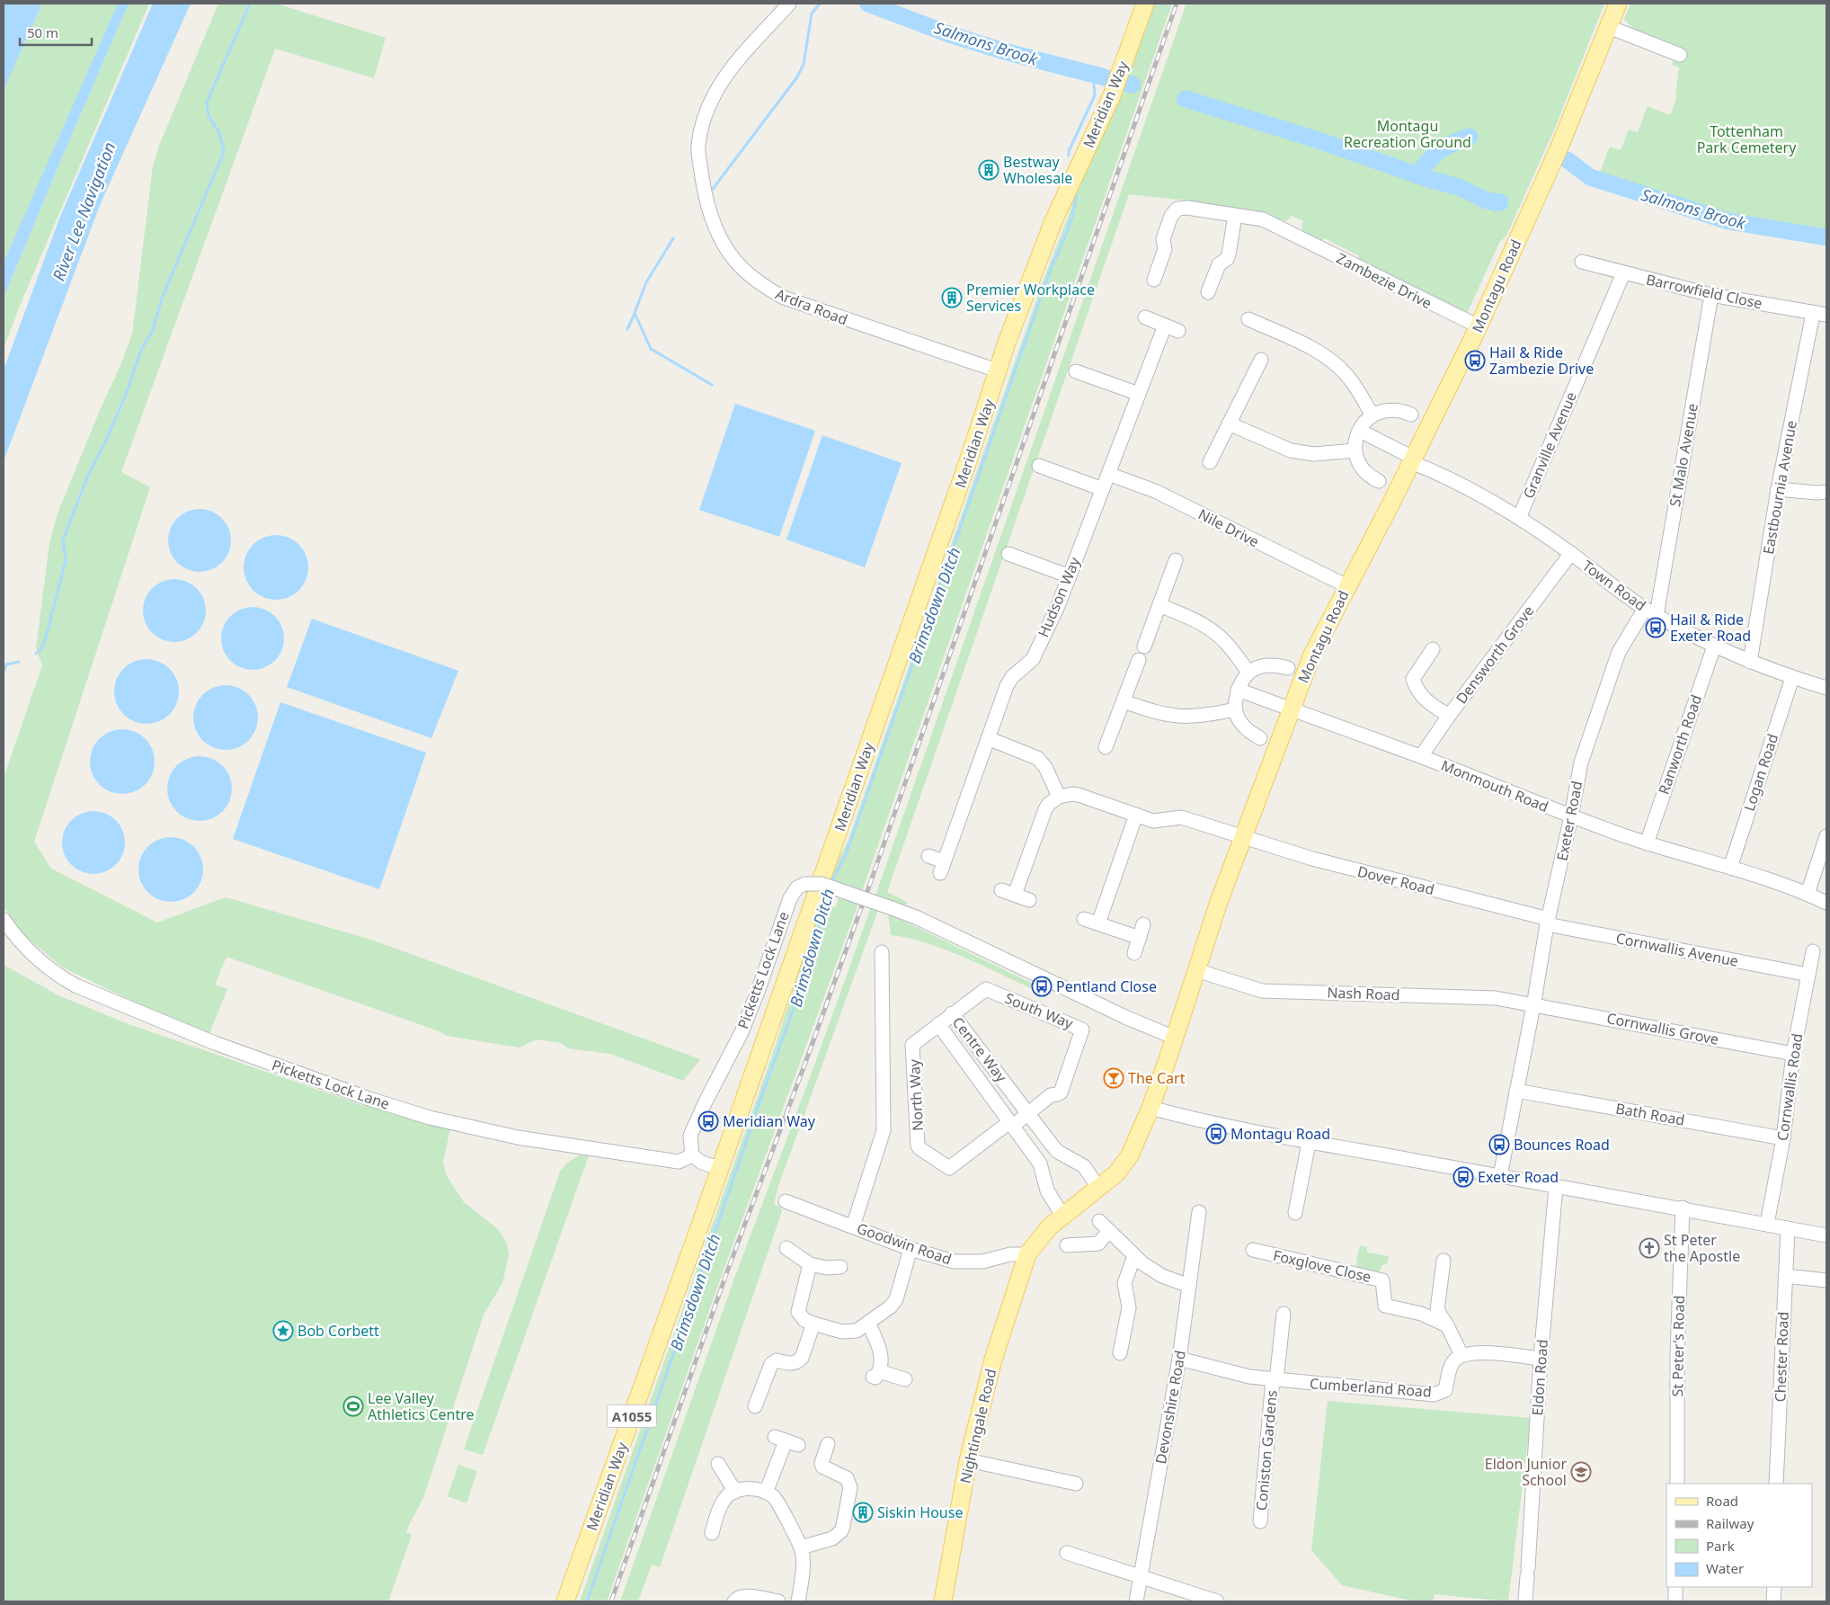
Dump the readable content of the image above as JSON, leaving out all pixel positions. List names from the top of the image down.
{
  "streets": {
    "main road": [
      "Meridian Way",
      "Montagu Road",
      "A1055",
      "Nightingale Road"
    ],
    "street": [
      "Zambezie Drive",
      "Barrowfield Close",
      "Ardra Road",
      "Granville Avenue",
      "St Malo Avenue",
      "Eastbournia Avenue",
      "Nile Drive",
      "Town Road",
      "Hudson Way",
      "Densworth Grove",
      "Ranworth Road",
      "Logan Road",
      "Monmouth Road",
      "Exeter Road",
      "Dover Road",
      "Cornwallis Avenue",
      "Picketts Lock Lane",
      "Nash Road",
      "South Way",
      "Cornwallis Grove",
      "Centre Way",
      "Cornwallis Road",
      "North Way",
      "Bath Road",
      "Goodwin Road",
      "Foxglove Close",
      "St Peter's Road",
      "Chester Road",
      "Eldon Road",
      "Cumberland Road",
      "Devonshire Road",
      "Coniston Gardens"
    ]
  },
  "crossings": [
    ["Meridian Way", "Ardra Road"],
    ["Zambezie Drive", "Montagu Road"],
    ["Montagu Road", "Nile Drive"],
    ["Montagu Road", "Town Road"],
    ["Montagu Road", "Monmouth Road"],
    ["Montagu Road", "Dover Road"],
    ["Montagu Road", "Picketts Lock Lane"],
    ["Montagu Road", "Nash Road"],
    ["Montagu Road", "Centre Way"],
    ["Montagu Road", "Goodwin Road"],
    ["Montagu Road", "Nightingale Road"],
    ["Barrowfield Close", "Granville Avenue"],
    ["Barrowfield Close", "St Malo Avenue"],
    ["Barrowfield Close", "Eastbournia Avenue"],
    ["Granville Avenue", "Town Road"],
    ["St Malo Avenue", "Town Road"],
    ["St Malo Avenue", "Exeter Road"],
    ["Eastbournia Avenue", "Town Road"],
    ["Nile Drive", "Hudson Way"],
    ["Town Road", "Densworth Grove"],
    ["Town Road", "Ranworth Road"],
    ["Town Road", "Logan Road"],
    ["Town Road", "Exeter Road"],
    ["Densworth Grove", "Monmouth Road"],
    ["Ranworth Road", "Monmouth Road"],
    ["Logan Road", "Monmouth Road"],
    ["Monmouth Road", "Exeter Road"],
    ["Exeter Road", "Dover Road"],
    ["Exeter Road", "Cornwallis Avenue"],
    ["Exeter Road", "Nash Road"],
    ["Exeter Road", "Cornwallis Grove"],
    ["Exeter Road", "Bath Road"],
    ["Dover Road", "Cornwallis Avenue"],
    ["Cornwallis Avenue", "Cornwallis Road"],
    ["Nash Road", "Cornwallis Grove"],
    ["South Way", "Centre Way"],
    ["Cornwallis Grove", "Cornwallis Road"],
    ["Centre Way", "North Way"],
    ["Cornwallis Road", "Bath Road"],
    ["Goodwin Road", "Nightingale Road"],
    ["Cumberland Road", "Devonshire Road"],
    ["Cumberland Road", "Coniston Gardens"]
  ],
  "water": ["Salmons Brook", "River Lee Navigation", "Brimsdown Ditch"],
  "parks": ["Montagu Recreation Ground", "Tottenham Park Cemetery"],
  "places": {
    "building": ["Bestway Wholesale", "Premier Workplace Services", "Siskin House"],
    "bus stop": [
      "Hail & Ride Zambezie Drive",
      "Hail & Ride Exeter Road",
      "Pentland Close",
      "Meridian Way",
      "Montagu Road",
      "Bounces Road",
      "Exeter Road"
    ],
    "bar": ["The Cart"],
    "church": ["St Peter the Apostle"],
    "place": ["Bob Corbett"],
    "sports": ["Lee Valley Athletics Centre"],
    "school or university": ["Eldon Junior School"]
  },
  "legend": [
    "Road",
    "Railway",
    "Park",
    "Water"
  ],
  "scale_bar": "50 m"
}
